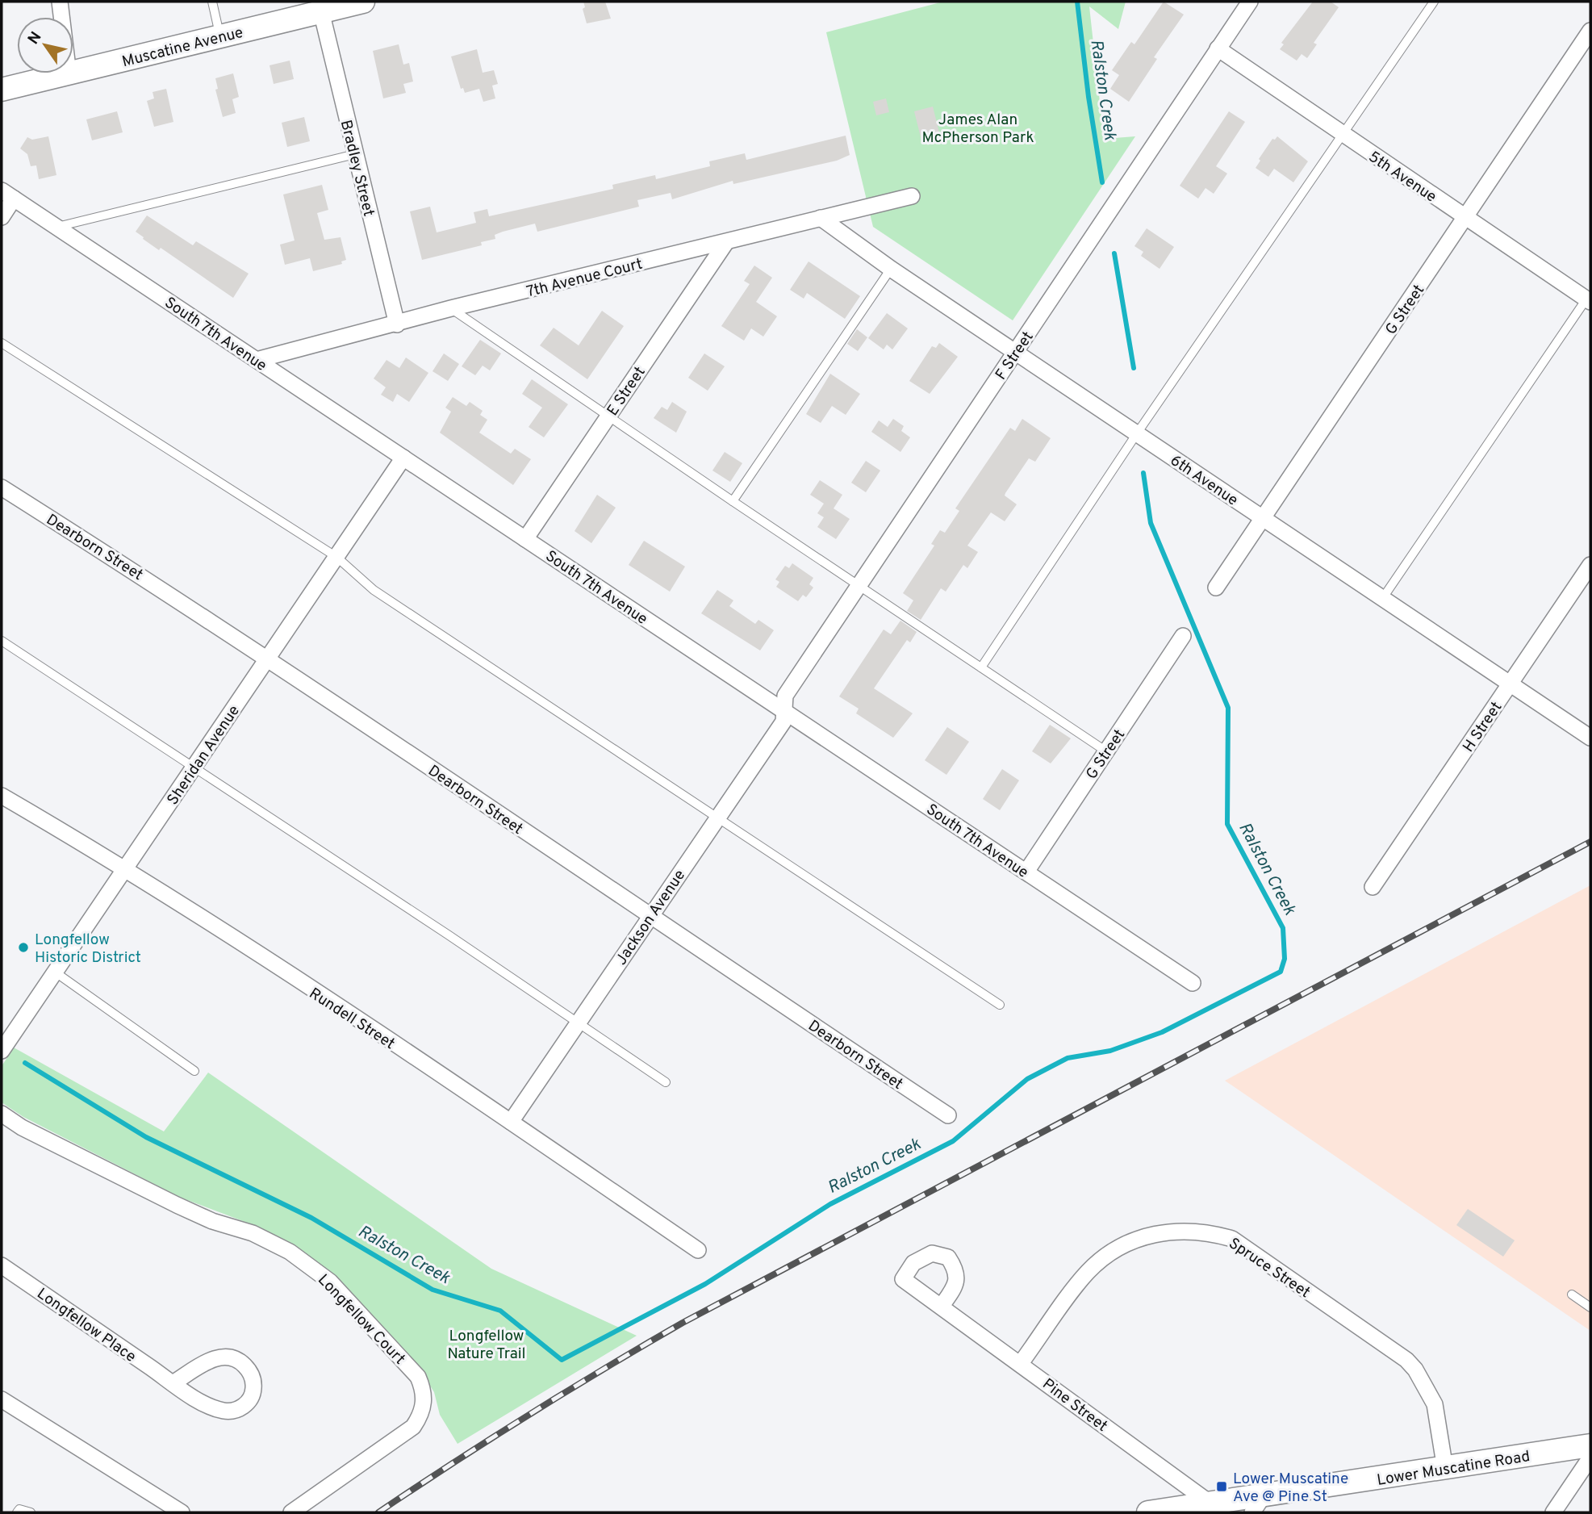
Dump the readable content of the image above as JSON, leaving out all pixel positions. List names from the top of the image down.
{
  "streets": {
    "main road": ["Muscatine Avenue", "Lower Muscatine Road"],
    "street": [
      "Bradley Street",
      "5th Avenue",
      "7th Avenue Court",
      "G Street",
      "South 7th Avenue",
      "F Street",
      "E Street",
      "6th Avenue",
      "Dearborn Street",
      "H Street",
      "Sheridan Avenue",
      "Jackson Avenue",
      "Rundell Street",
      "Spruce Street",
      "Longfellow Court",
      "Longfellow Place",
      "Pine Street"
    ]
  },
  "crossings": [
    ["Muscatine Avenue", "Bradley Street"],
    ["Bradley Street", "7th Avenue Court"],
    ["5th Avenue", "G Street"],
    ["5th Avenue", "F Street"],
    ["7th Avenue Court", "South 7th Avenue"],
    ["7th Avenue Court", "E Street"],
    ["7th Avenue Court", "6th Avenue"],
    ["G Street", "South 7th Avenue"],
    ["G Street", "6th Avenue"],
    ["South 7th Avenue", "F Street"],
    ["South 7th Avenue", "E Street"],
    ["South 7th Avenue", "Sheridan Avenue"],
    ["South 7th Avenue", "Jackson Avenue"],
    ["F Street", "6th Avenue"],
    ["F Street", "Jackson Avenue"],
    ["6th Avenue", "H Street"],
    ["Dearborn Street", "Sheridan Avenue"],
    ["Dearborn Street", "Jackson Avenue"],
    ["Sheridan Avenue", "Rundell Street"],
    ["Jackson Avenue", "Rundell Street"],
    ["Spruce Street", "Pine Street"],
    ["Spruce Street", "Lower Muscatine Road"],
    ["Pine Street", "Lower Muscatine Road"]
  ],
  "water": ["Ralston Creek"],
  "parks": ["James Alan McPherson Park", "Longfellow Nature Trail"],
  "places": {
    "other": ["Longfellow Historic District"],
    "transit": ["Lower Muscatine Ave @ Pine St"]
  },
  "north": "top left"
}
